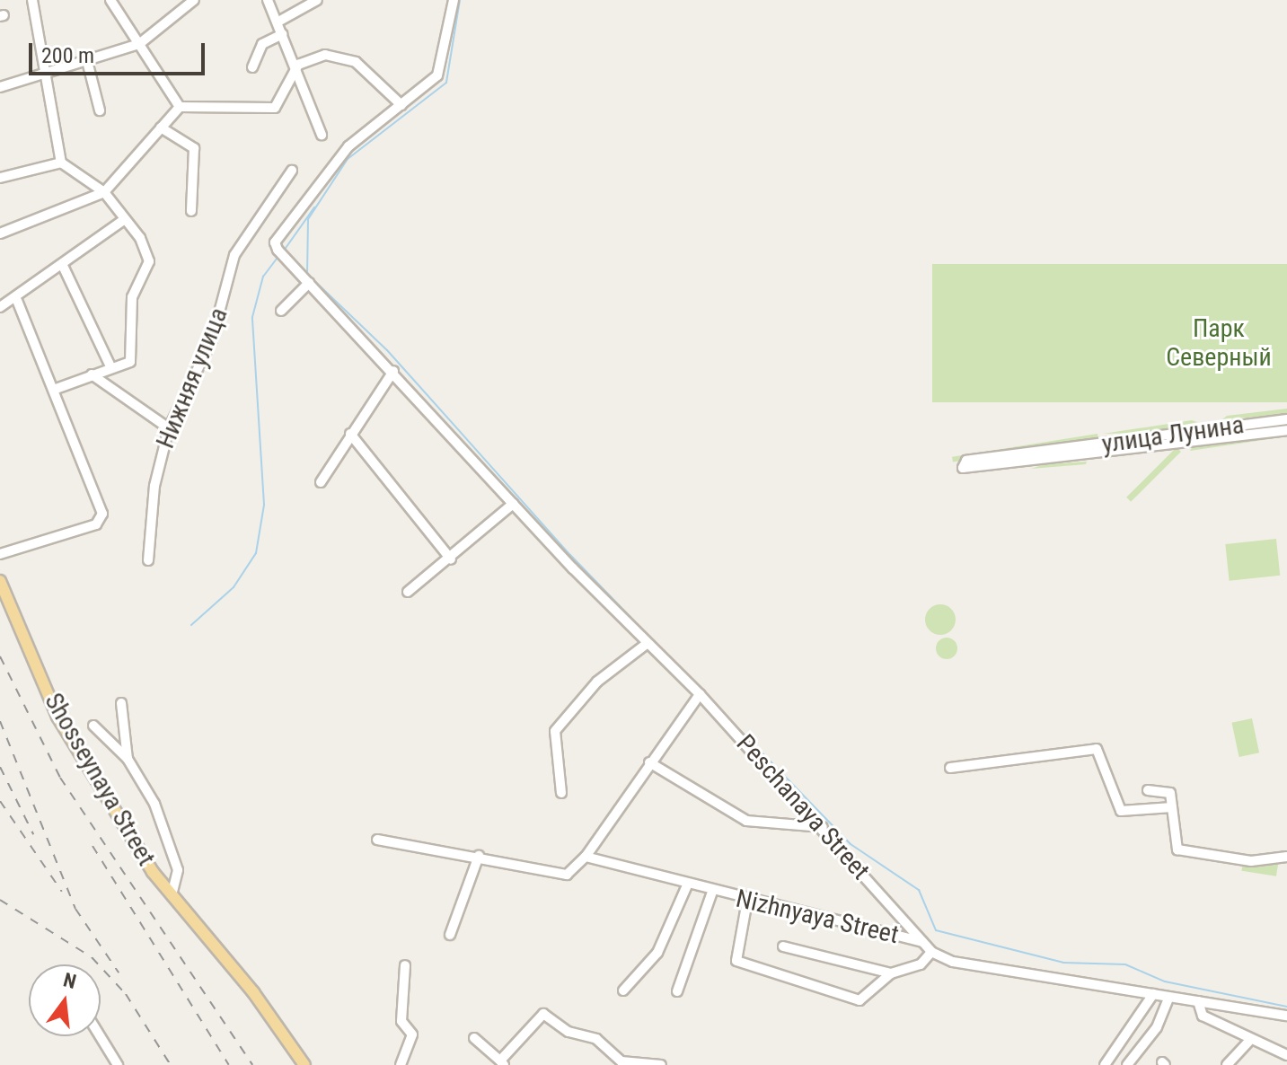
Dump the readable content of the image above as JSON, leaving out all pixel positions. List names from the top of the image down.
{
  "streets": {
    "main road": ["Shosseynaya Street"],
    "street": [
      "Нижняя улица",
      "улица Лунина",
      "Peschanaya Street",
      "Nizhnyaya Street"
    ]
  },
  "crossings": [
    ["Peschanaya Street", "Nizhnyaya Street"]
  ],
  "parks": ["Парк Северный"],
  "scale_bar": "200 m",
  "north": "top"
}
